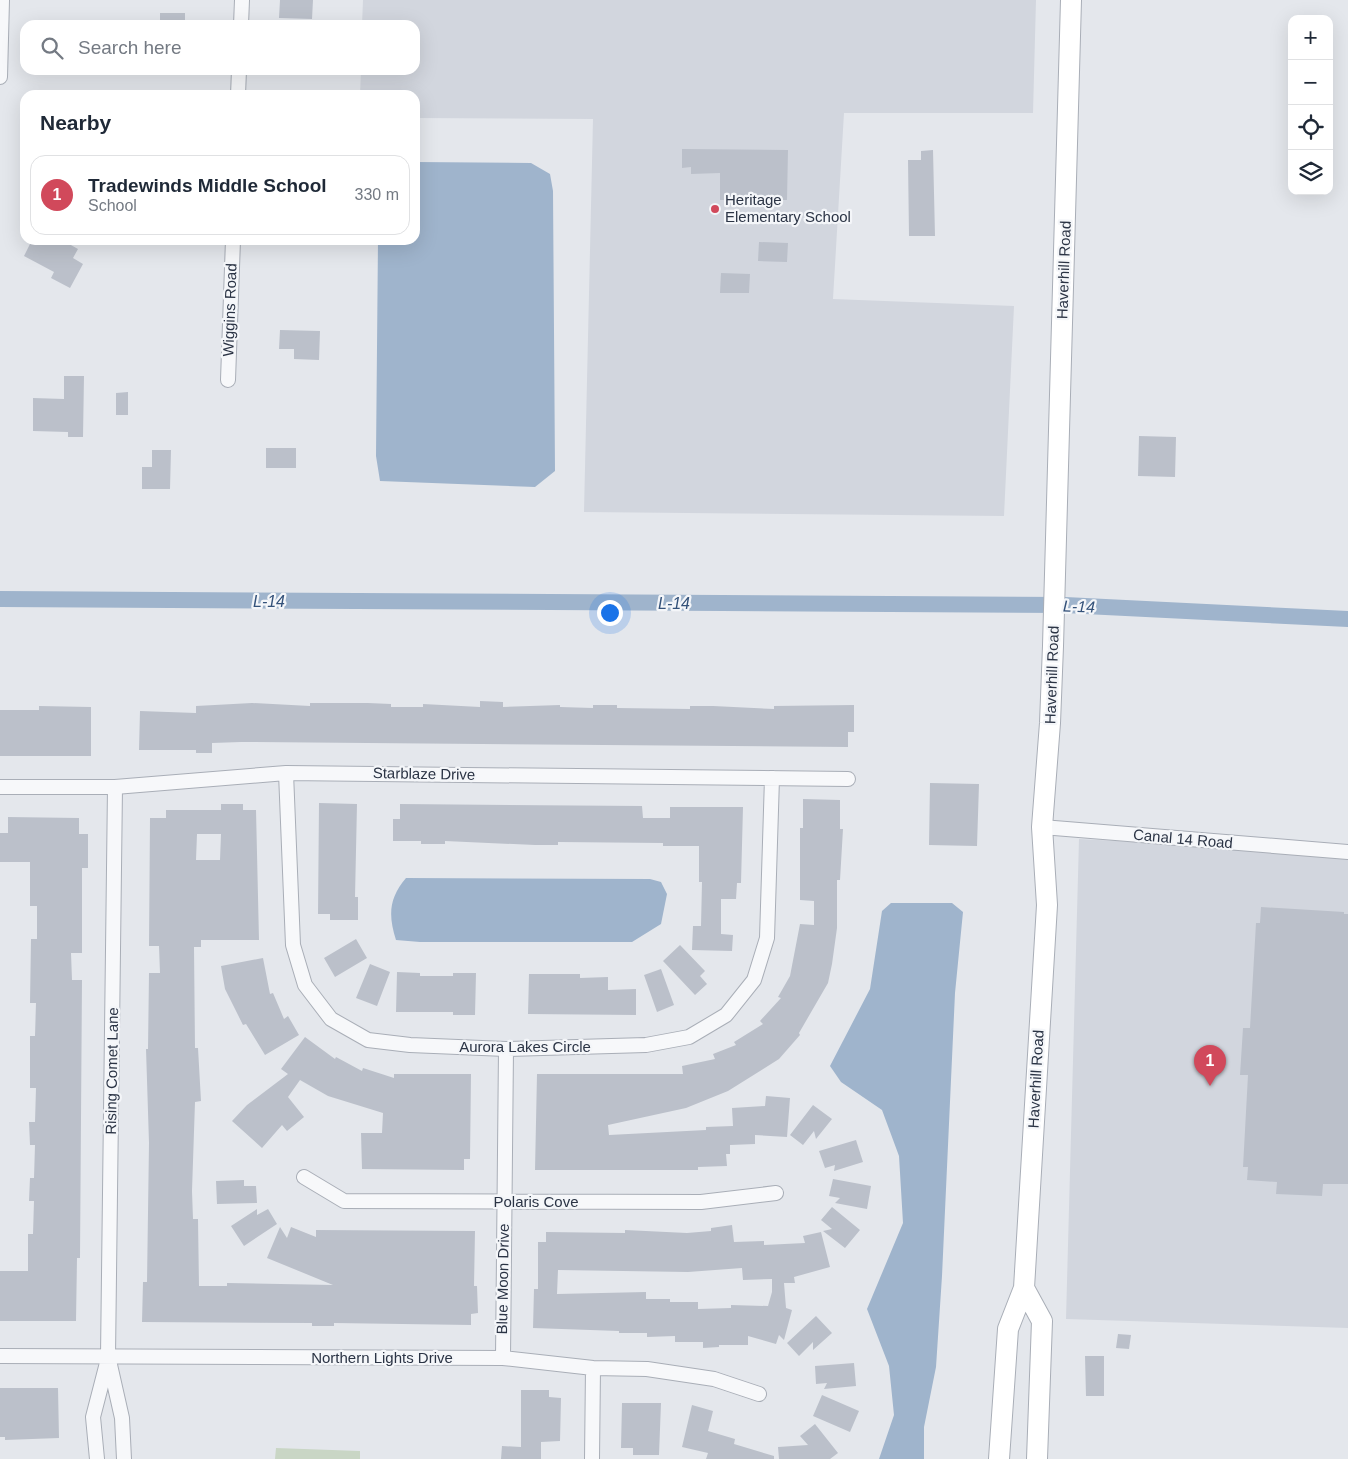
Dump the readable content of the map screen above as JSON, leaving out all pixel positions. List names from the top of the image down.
{
  "streets": {
    "street": [
      "Haverhill Road",
      "Wiggins Road",
      "Starblaze Drive",
      "Canal 14 Road",
      "Aurora Lakes Circle",
      "Rising Comet Lane",
      "Polaris Cove",
      "Blue Moon Drive",
      "Northern Lights Drive"
    ]
  },
  "crossings": [
    ["Haverhill Road", "Canal 14 Road"],
    ["Starblaze Drive", "Aurora Lakes Circle"],
    ["Starblaze Drive", "Rising Comet Lane"],
    ["Aurora Lakes Circle", "Blue Moon Drive"],
    ["Rising Comet Lane", "Northern Lights Drive"],
    ["Polaris Cove", "Blue Moon Drive"],
    ["Blue Moon Drive", "Northern Lights Drive"]
  ],
  "water": ["L-14"],
  "places": ["Heritage Elementary School"],
  "page": {
    "map_buttons": ["+", "−"],
    "search": "Search here",
    "heading": "Nearby",
    "list": [
      {
        "mark": "1",
        "name": "Tradewinds Middle School",
        "note": "School",
        "value": "330 m"
      }
    ],
    "pins": "1"
  }
}
